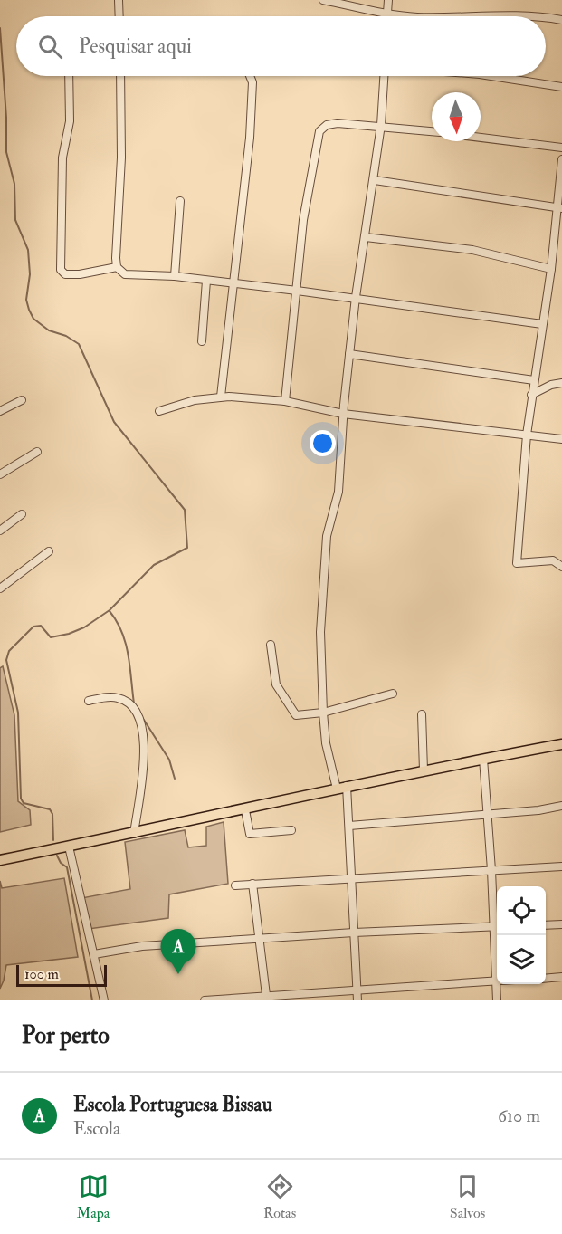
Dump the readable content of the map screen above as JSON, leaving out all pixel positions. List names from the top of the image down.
{
  "scale_bar": "100 m",
  "north": "bottom",
  "page": {
    "search": "Pesquisar aqui",
    "pins": "A",
    "scale": "100 m",
    "heading": "Por perto",
    "list": [
      {
        "mark": "A",
        "name": "Escola Portuguesa Bissau",
        "note": "Escola",
        "value": "610 m"
      }
    ],
    "nav": ["Mapa", "Rotas", "Salvos"]
  }
}
